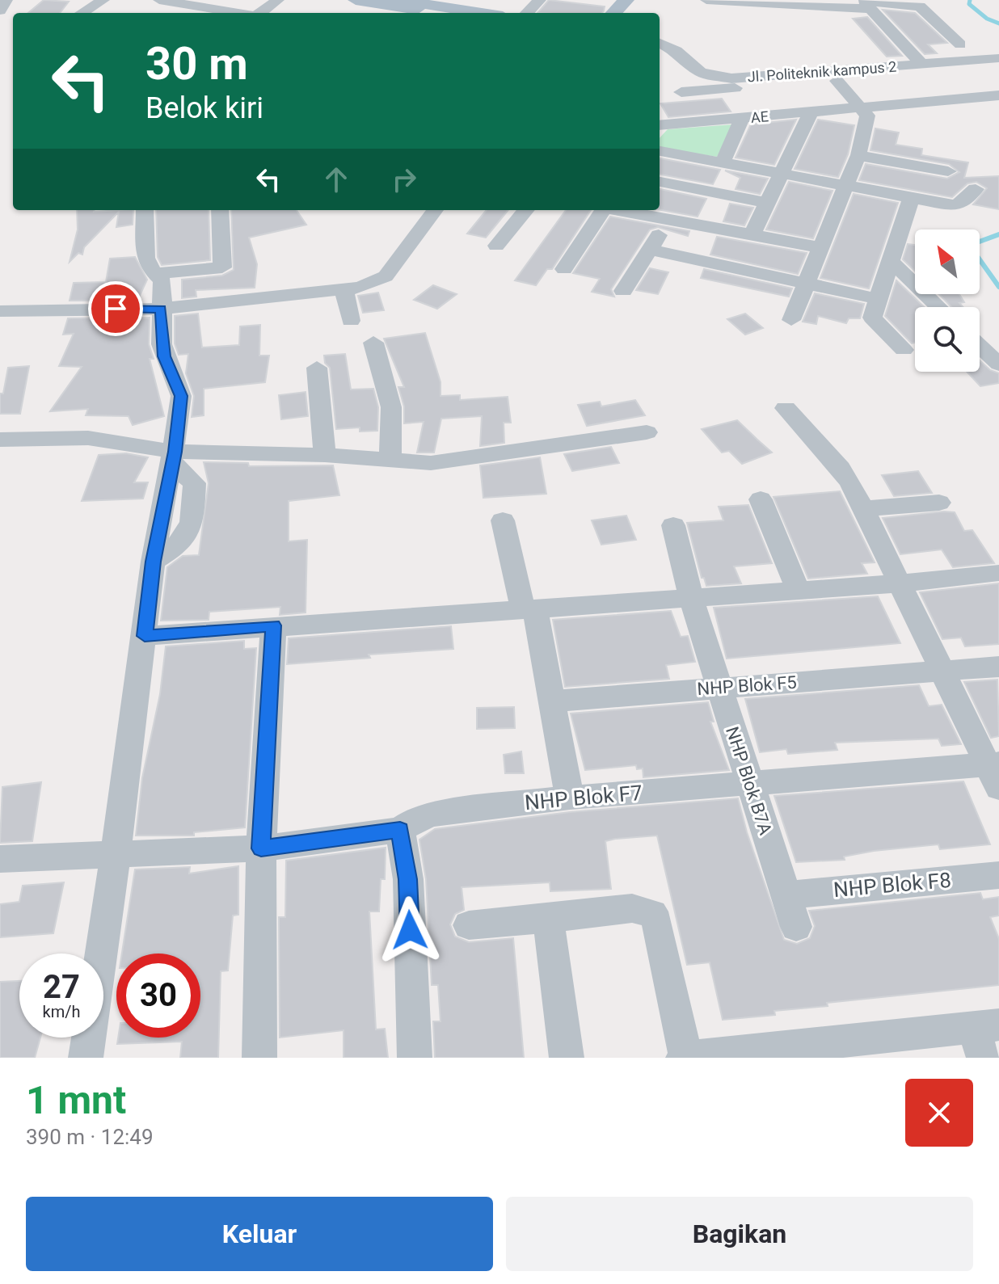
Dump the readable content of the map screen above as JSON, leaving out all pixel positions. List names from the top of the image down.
{
  "streets": {
    "street": [
      "Jl. Politeknik kampus 2",
      "AE",
      "NHP Blok F5",
      "NHP Blok B7A",
      "NHP Blok F7",
      "NHP Blok F8"
    ]
  },
  "crossings": [
    ["Jl. Politeknik kampus 2", "AE"],
    ["NHP Blok F5", "NHP Blok B7A"],
    ["NHP Blok B7A", "NHP Blok F7"],
    ["NHP Blok B7A", "NHP Blok F8"]
  ],
  "north": "top left",
  "page": {
    "turn": ["30 m", "Belok kiri"],
    "speed": "27 km/h",
    "limit": "30",
    "heading": ["1 mnt", "390 m · 12:49"],
    "buttons": ["Keluar", "Bagikan"]
  }
}
